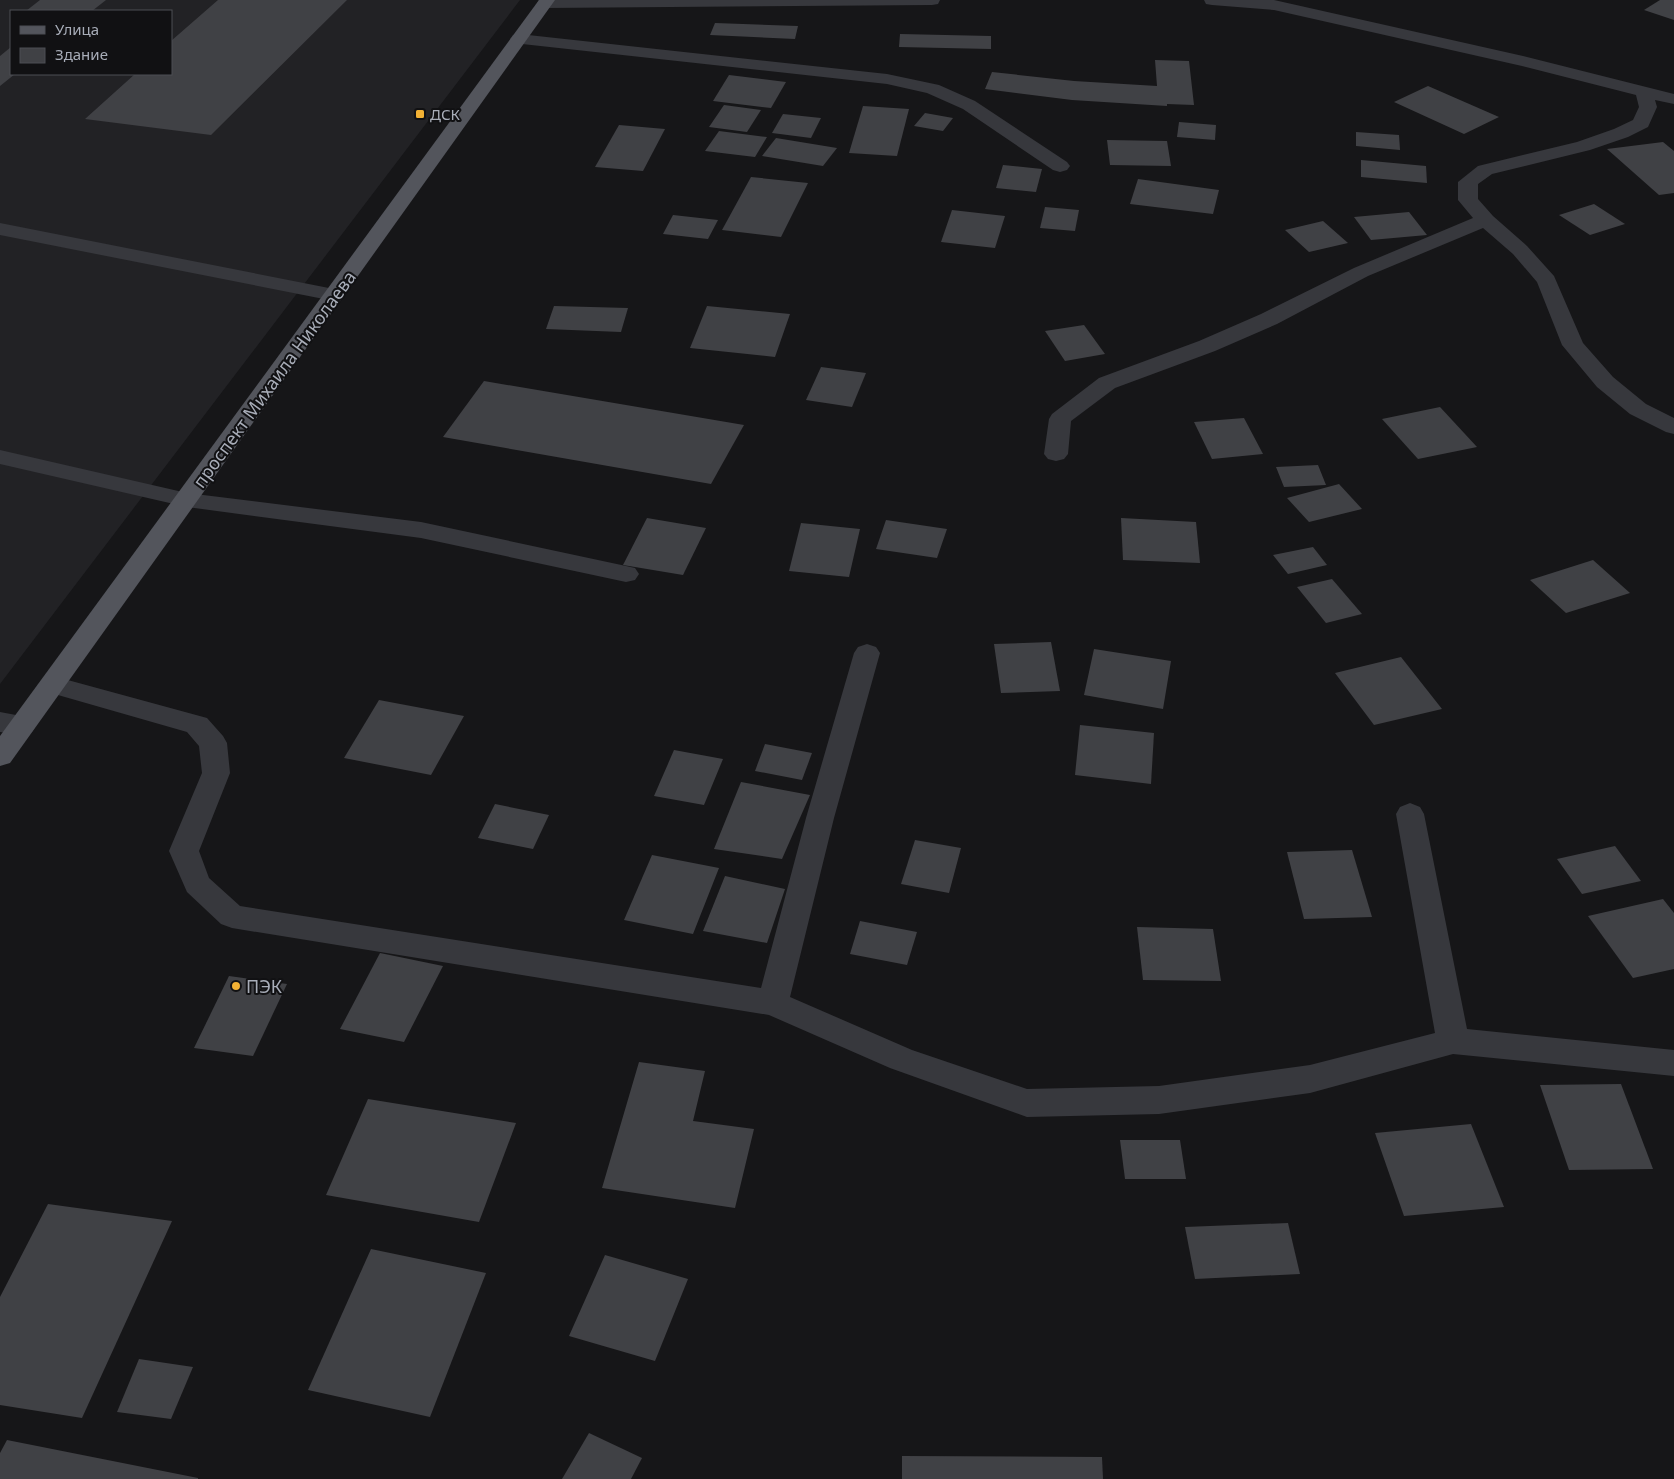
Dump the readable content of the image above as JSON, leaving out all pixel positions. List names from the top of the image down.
{
  "streets": {
    "main road": ["проспект Михаила Николаева"]
  },
  "places": {
    "transit": ["ДСК"],
    "other": ["ПЭК"]
  },
  "legend": ["Улица", "Здание"]
}
